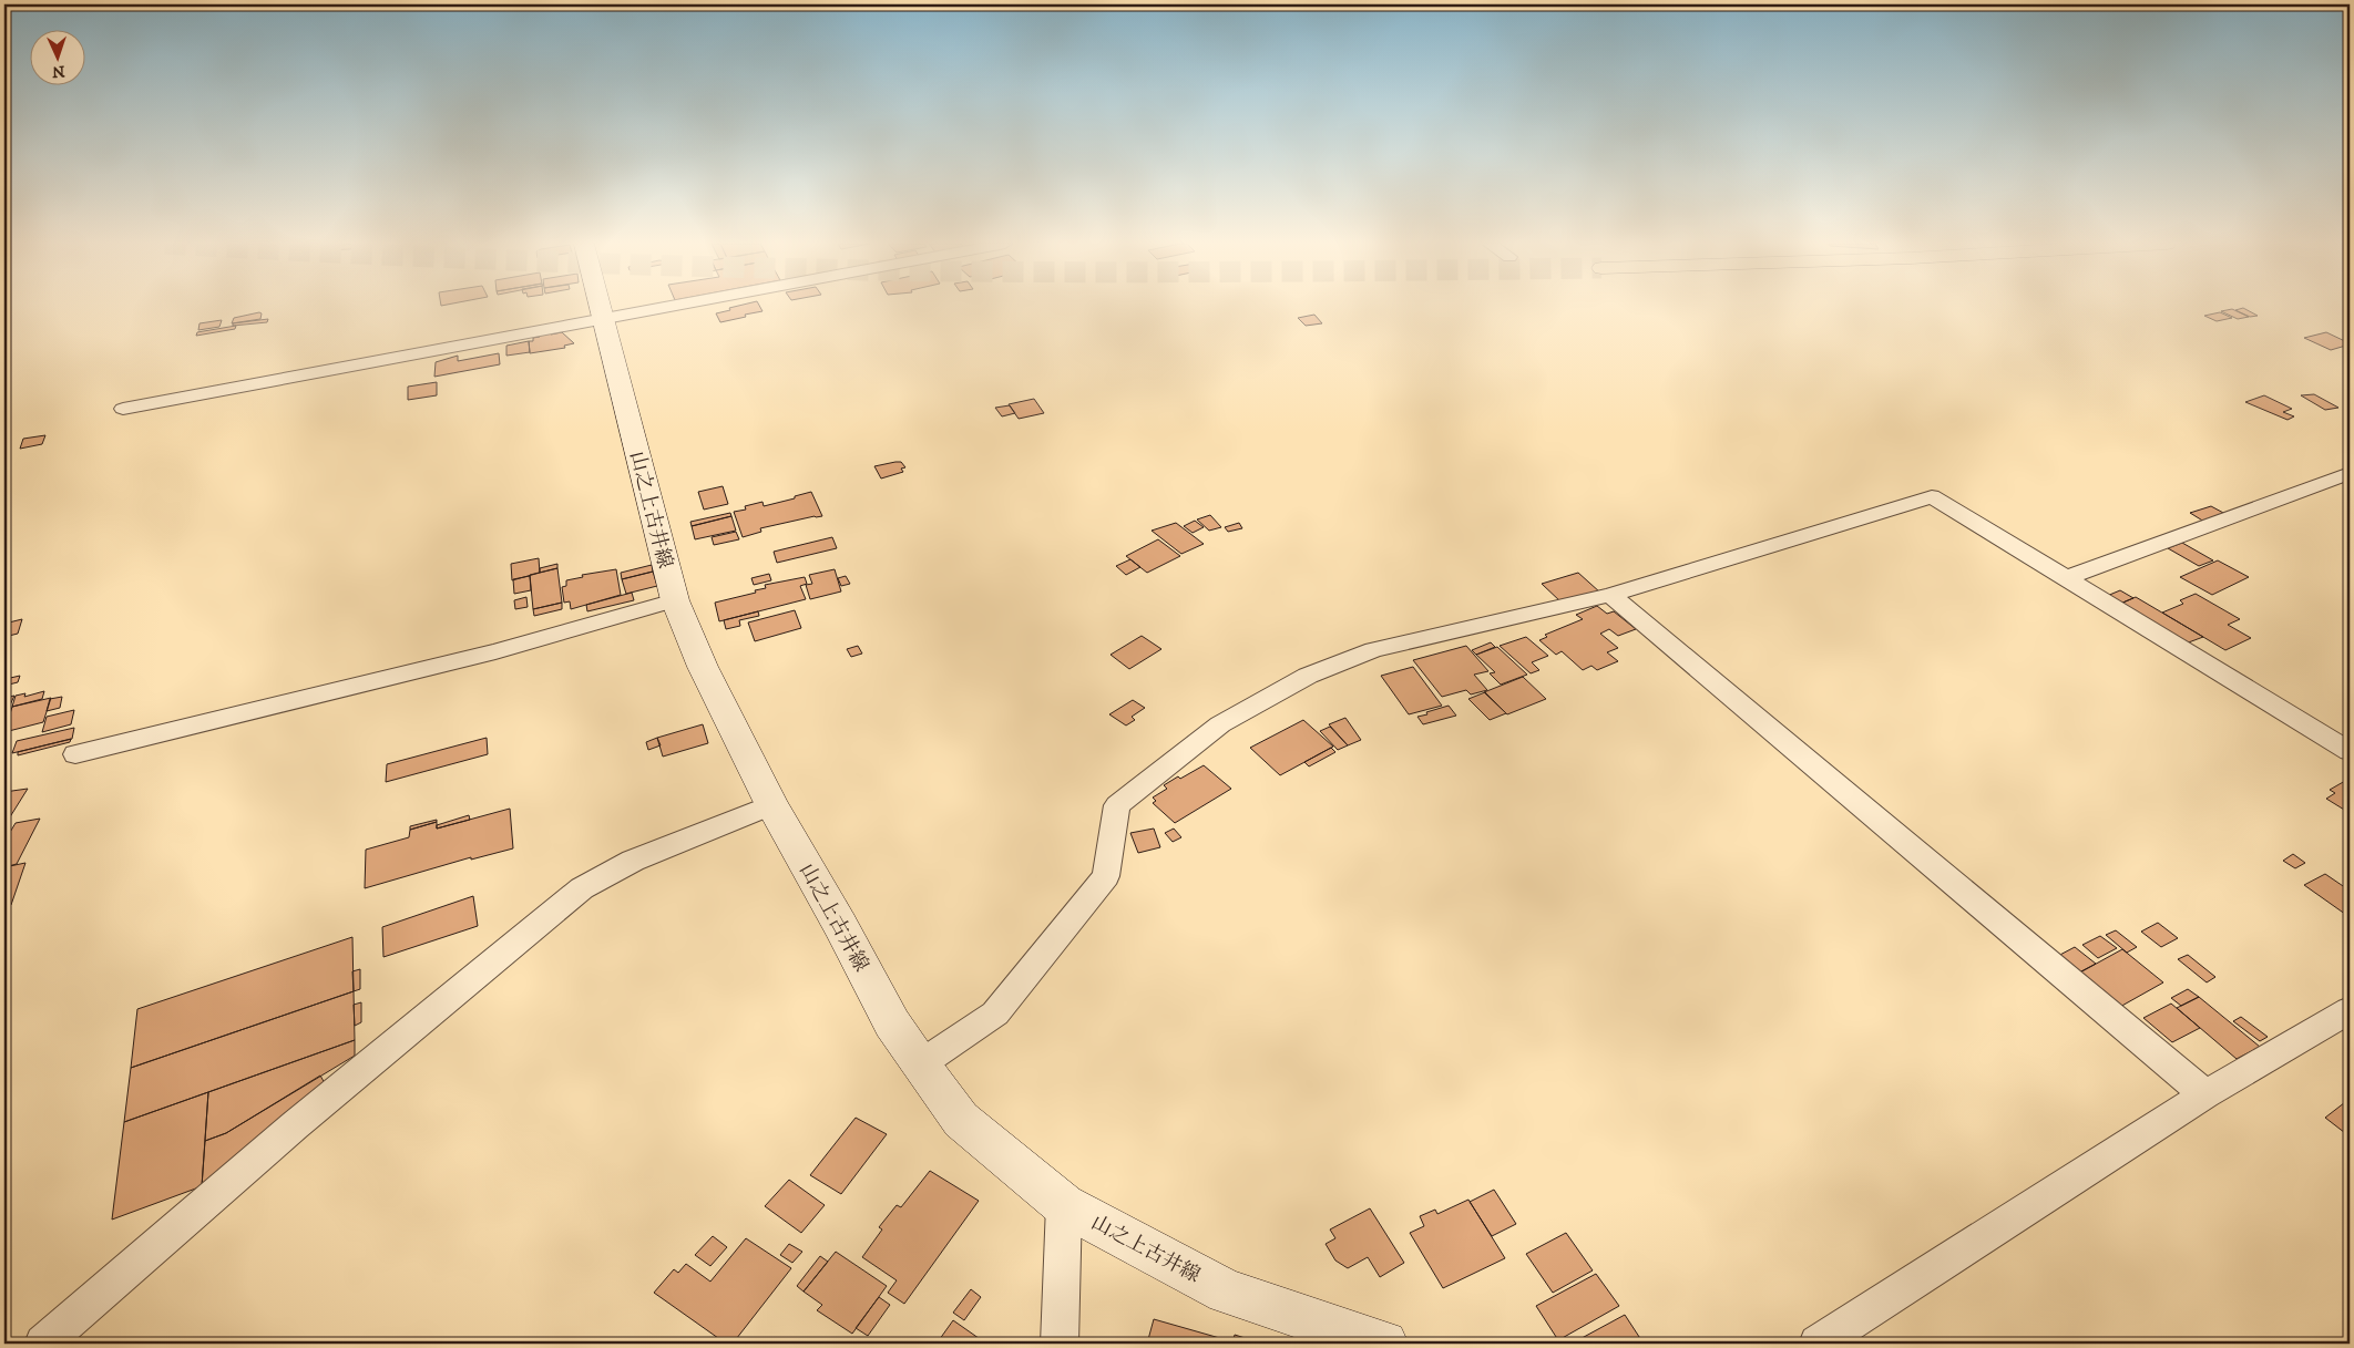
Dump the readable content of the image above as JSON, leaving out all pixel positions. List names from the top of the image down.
{
  "streets": {
    "main road": ["山之上古井線"]
  },
  "north": "bottom"
}
